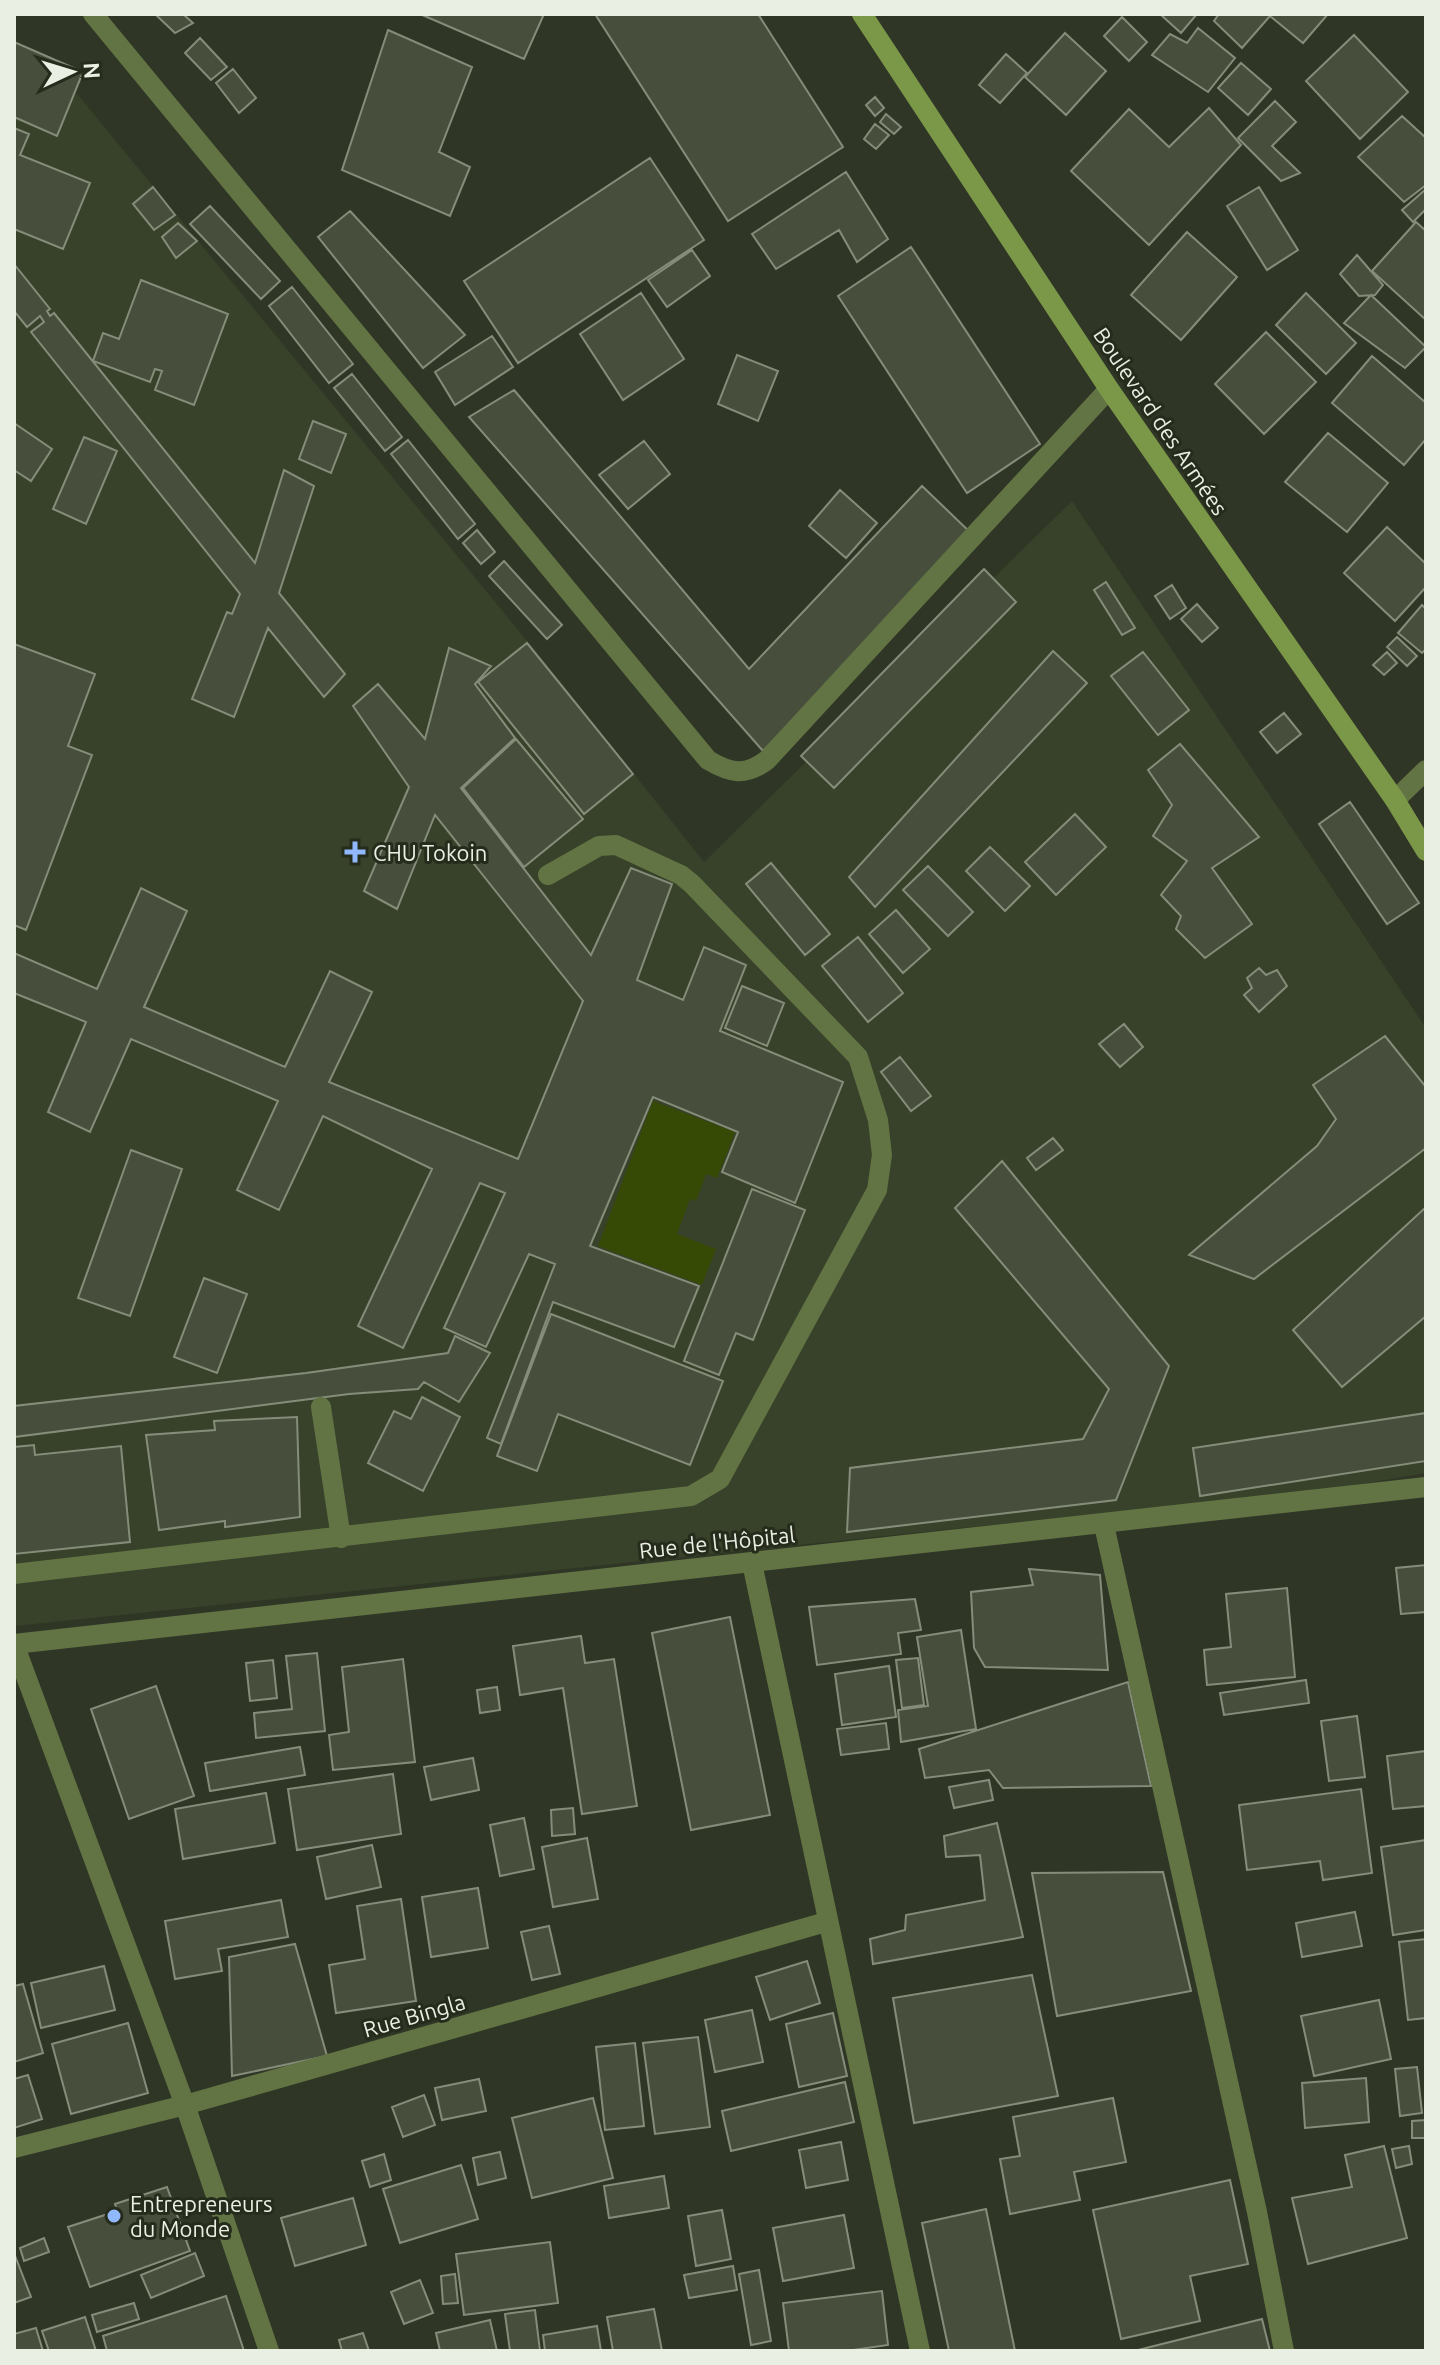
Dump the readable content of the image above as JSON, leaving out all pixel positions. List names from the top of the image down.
{
  "streets": {
    "main road": ["Boulevard des Armées"],
    "street": ["Rue de l'Hôpital", "Rue Bingla"]
  },
  "places": {
    "health": ["CHU Tokoin"],
    "other": ["Entrepreneurs du Monde"]
  },
  "north": "right"
}
